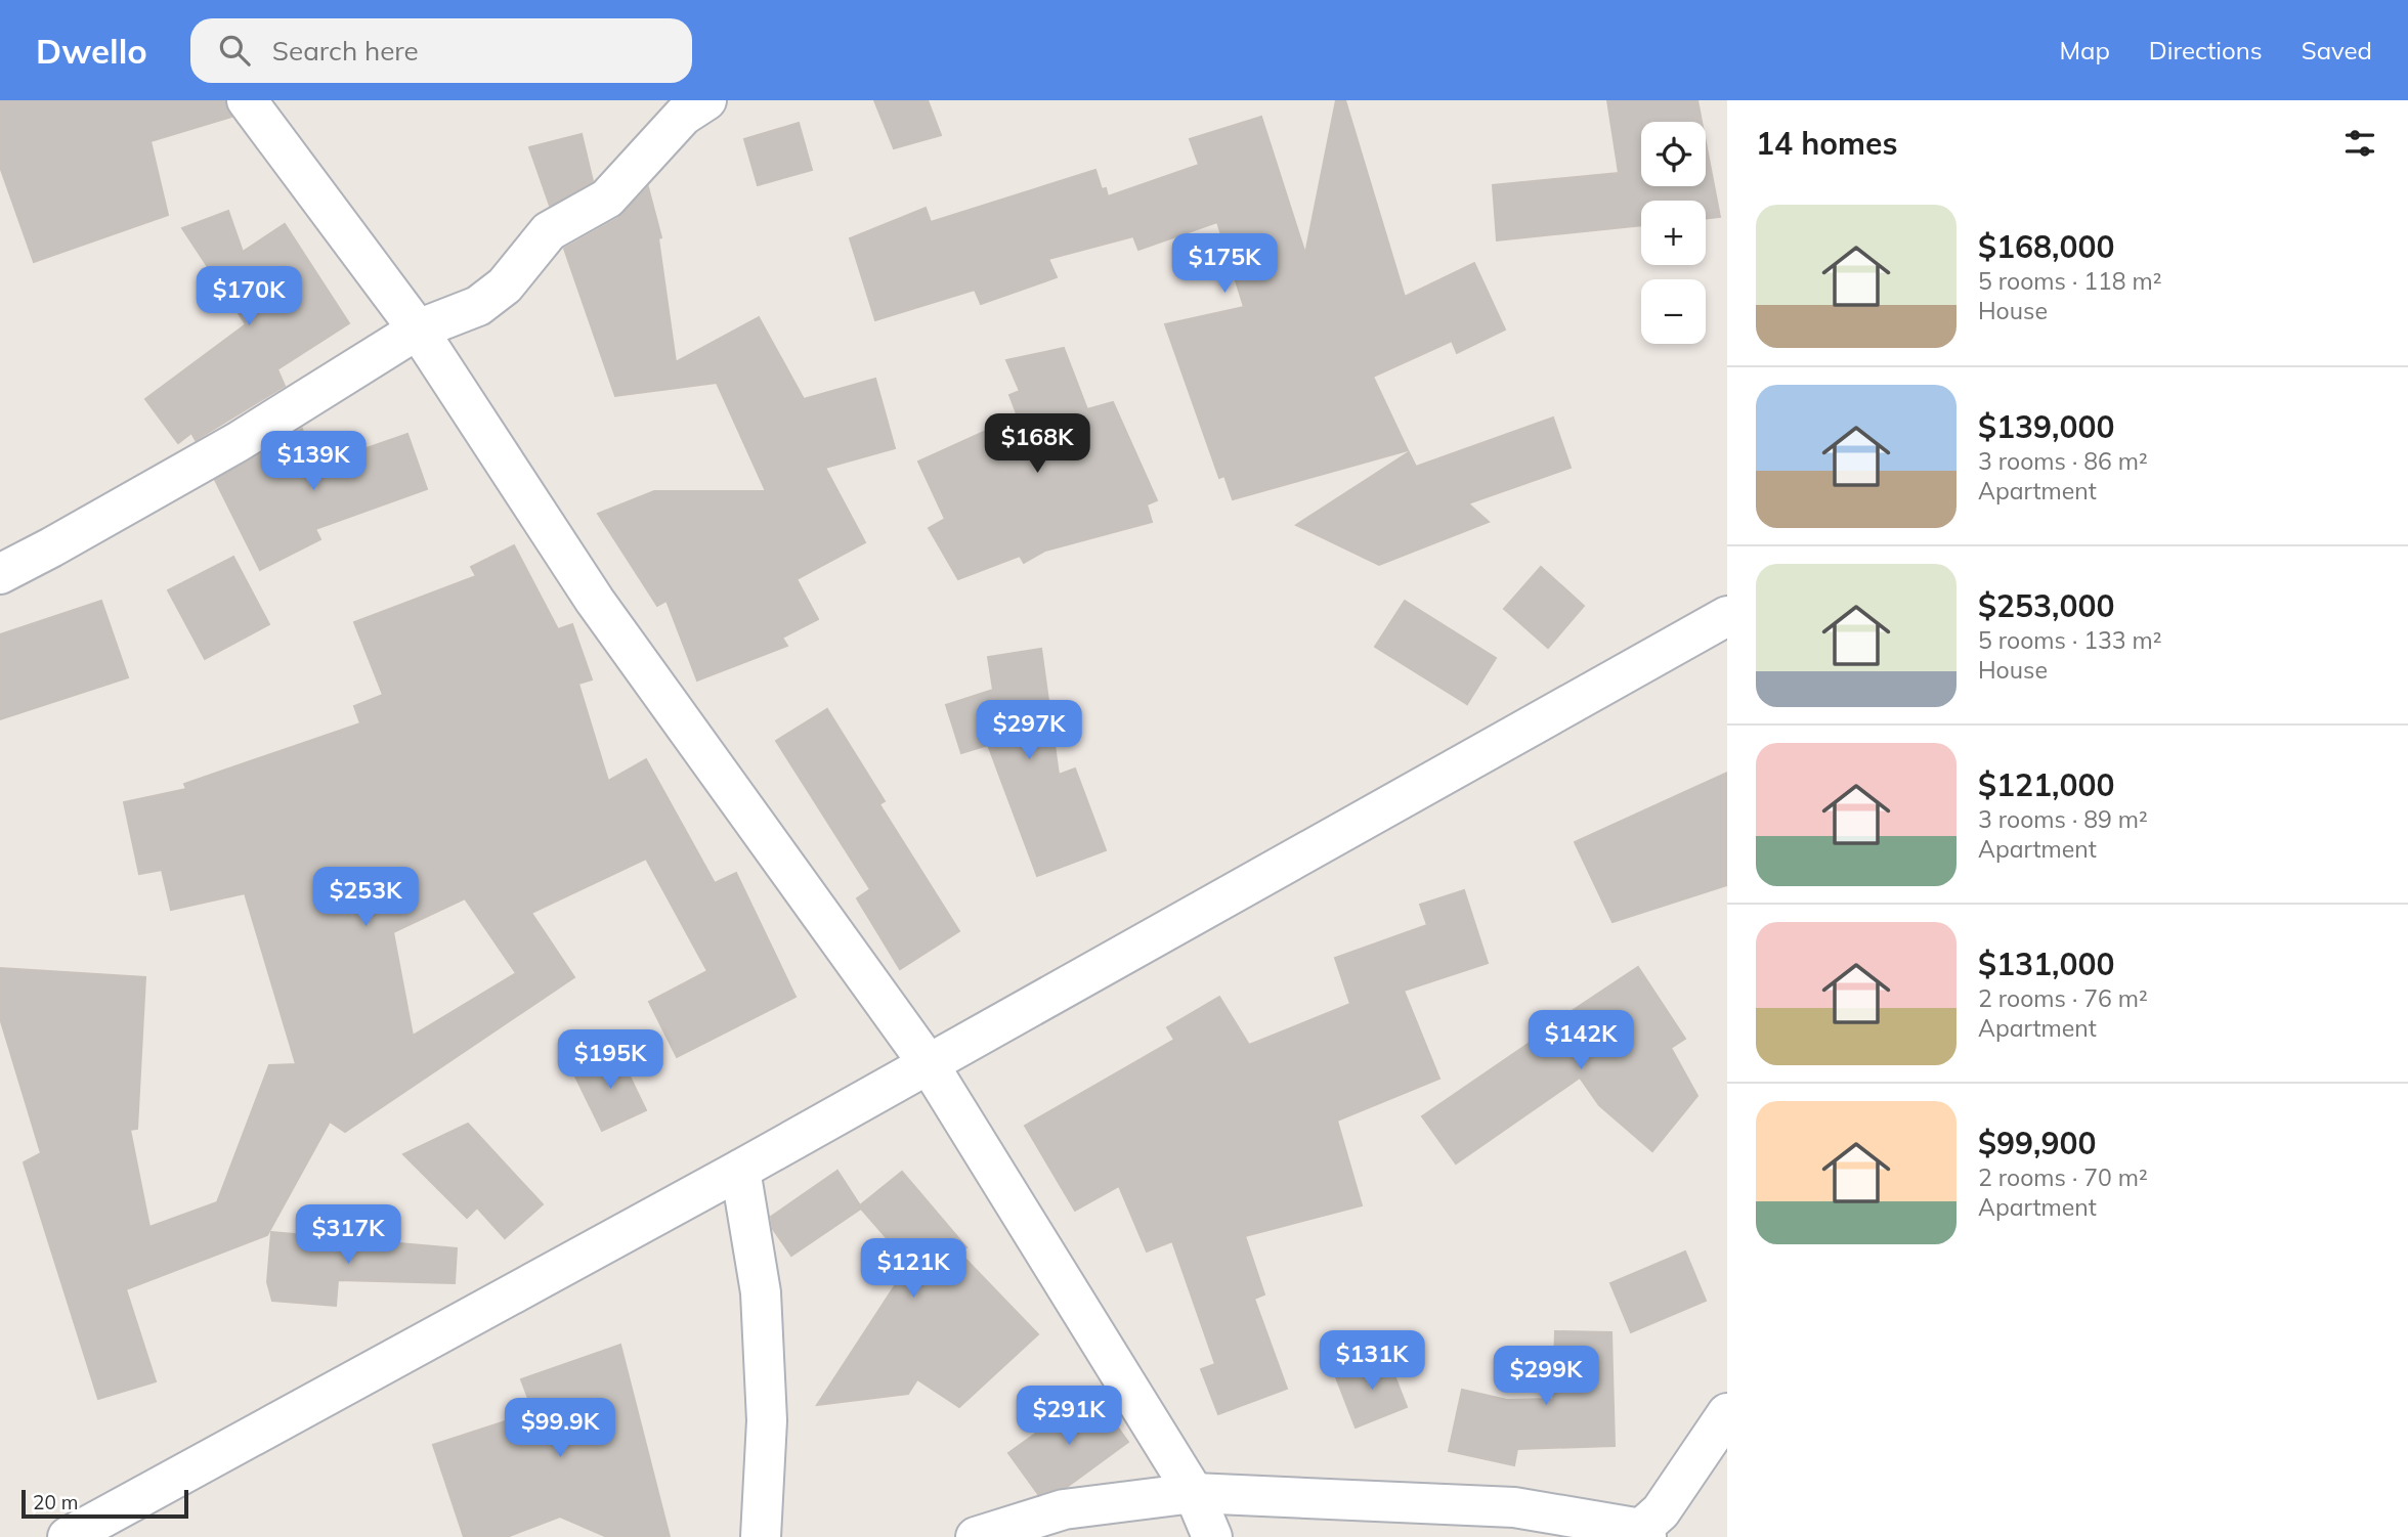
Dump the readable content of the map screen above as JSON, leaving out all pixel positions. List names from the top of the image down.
{
  "scale_bar": "20 m",
  "page": {
    "header": "Dwello",
    "search": "Search here",
    "nav": ["Map", "Directions", "Saved"],
    "heading": "14 homes",
    "map_buttons": ["+", "−"],
    "list": [
      {
        "name": "$168,000",
        "note": "5 rooms · 118 m² · House"
      },
      {
        "name": "$139,000",
        "note": "3 rooms · 86 m² · Apartment"
      },
      {
        "name": "$253,000",
        "note": "5 rooms · 133 m² · House"
      },
      {
        "name": "$121,000",
        "note": "3 rooms · 89 m² · Apartment"
      },
      {
        "name": "$131,000",
        "note": "2 rooms · 76 m² · Apartment"
      },
      {
        "name": "$99,900",
        "note": "2 rooms · 70 m² · Apartment"
      }
    ],
    "price": [
      "$175K",
      "$170K",
      "$168K",
      "$139K",
      "$297K",
      "$253K",
      "$142K",
      "$195K",
      "$317K",
      "$121K",
      "$131K",
      "$299K",
      "$291K",
      "$99.9K"
    ],
    "scale": "20 m"
  }
}
